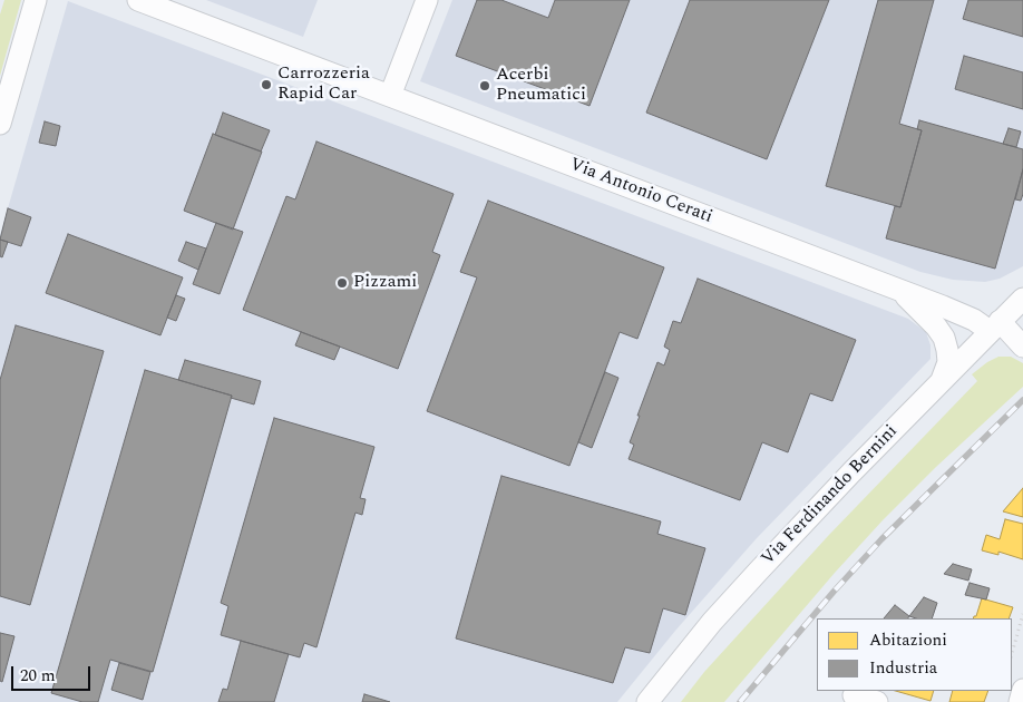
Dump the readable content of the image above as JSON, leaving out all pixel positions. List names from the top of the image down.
{
  "streets": {
    "street": ["Via Antonio Cerati", "Via Ferdinando Bernini"]
  },
  "crossings": [
    ["Via Antonio Cerati", "Via Ferdinando Bernini"]
  ],
  "places": ["Carrozzeria Rapid Car", "Acerbi Pneumatici", "Pizzami"],
  "legend": ["Abitazioni", "Industria"],
  "scale_bar": "20 m"
}
